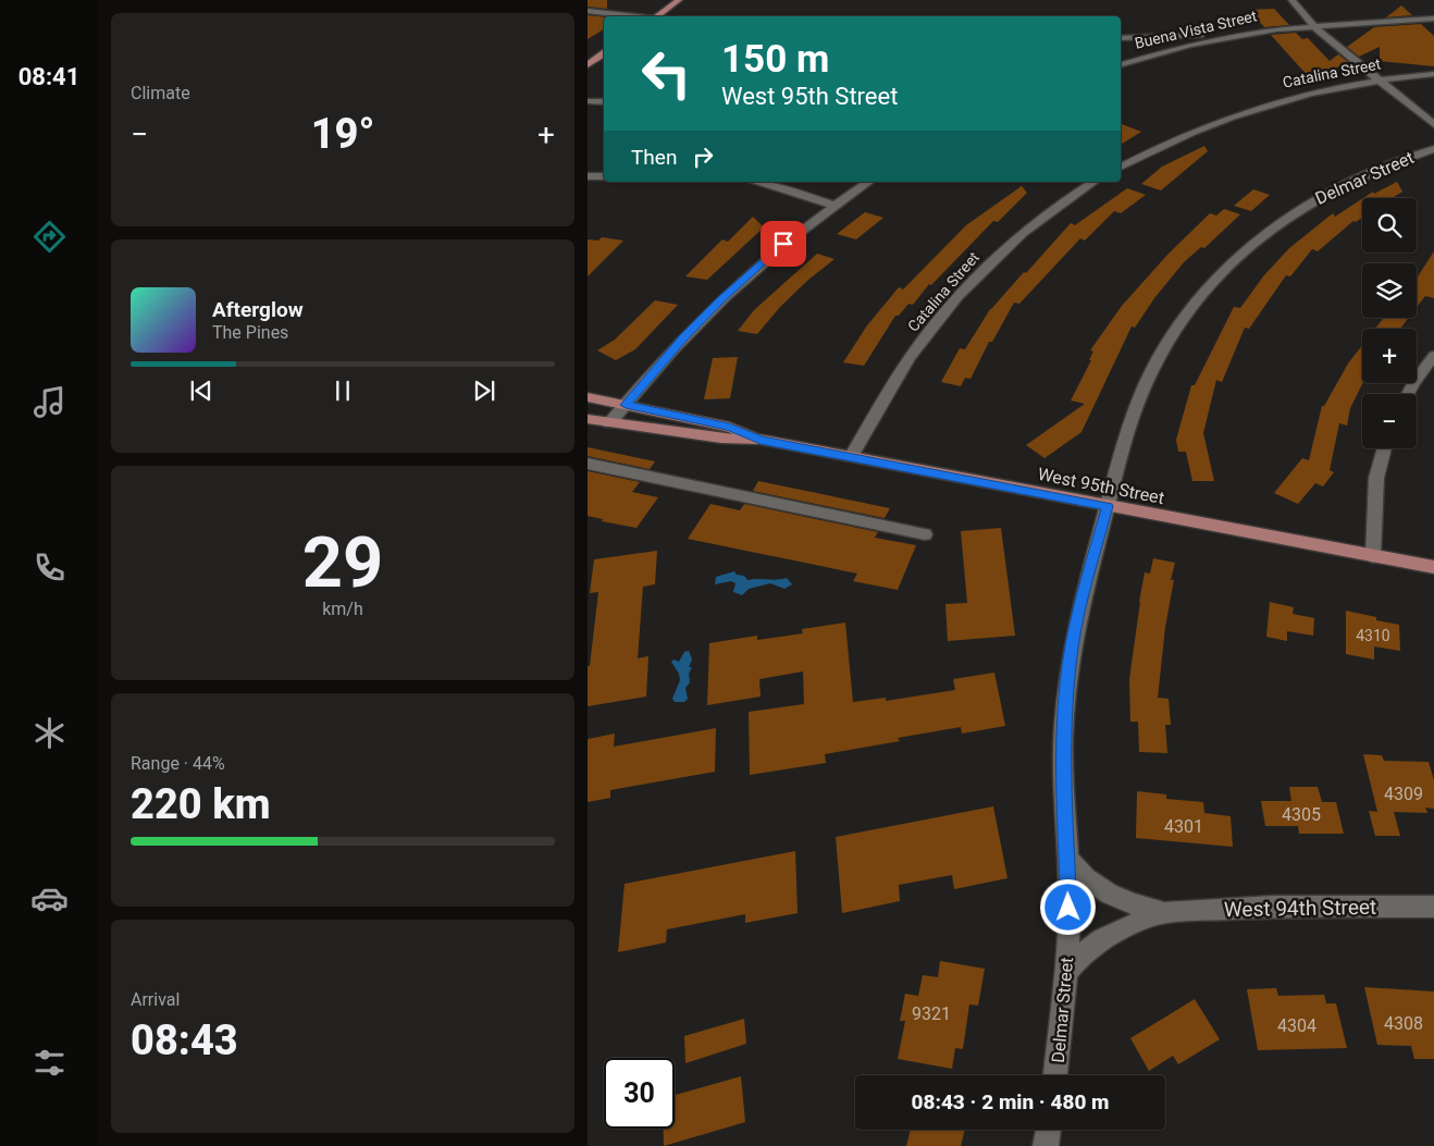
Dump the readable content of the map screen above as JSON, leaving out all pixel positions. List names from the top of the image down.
{
  "streets": {
    "main road": ["West 95th Street"],
    "street": [
      "Buena Vista Street",
      "Catalina Street",
      "Delmar Street",
      "West 94th Street"
    ]
  },
  "crossings": [
    ["Catalina Street", "West 95th Street"],
    ["Delmar Street", "West 95th Street"],
    ["Delmar Street", "West 94th Street"]
  ],
  "house_numbers": [
    "4310",
    "4309",
    "4305",
    "4301",
    "9321",
    "4308",
    "4304"
  ],
  "page": {
    "tabs": "08:41",
    "tile": [
      "Climate",
      ["29", "km/h"],
      ["Range · 44%", "220 km"],
      ["Arrival", "08:43"]
    ],
    "turn": ["150 m", "West 95th Street"],
    "heat": ["−", "19°", "+"],
    "then": "Then",
    "map_buttons": ["+", "−"],
    "song": ["Afterglow", "The Pines"],
    "limit": "30",
    "trip": "08:43 · 2 min · 480 m"
  }
}
